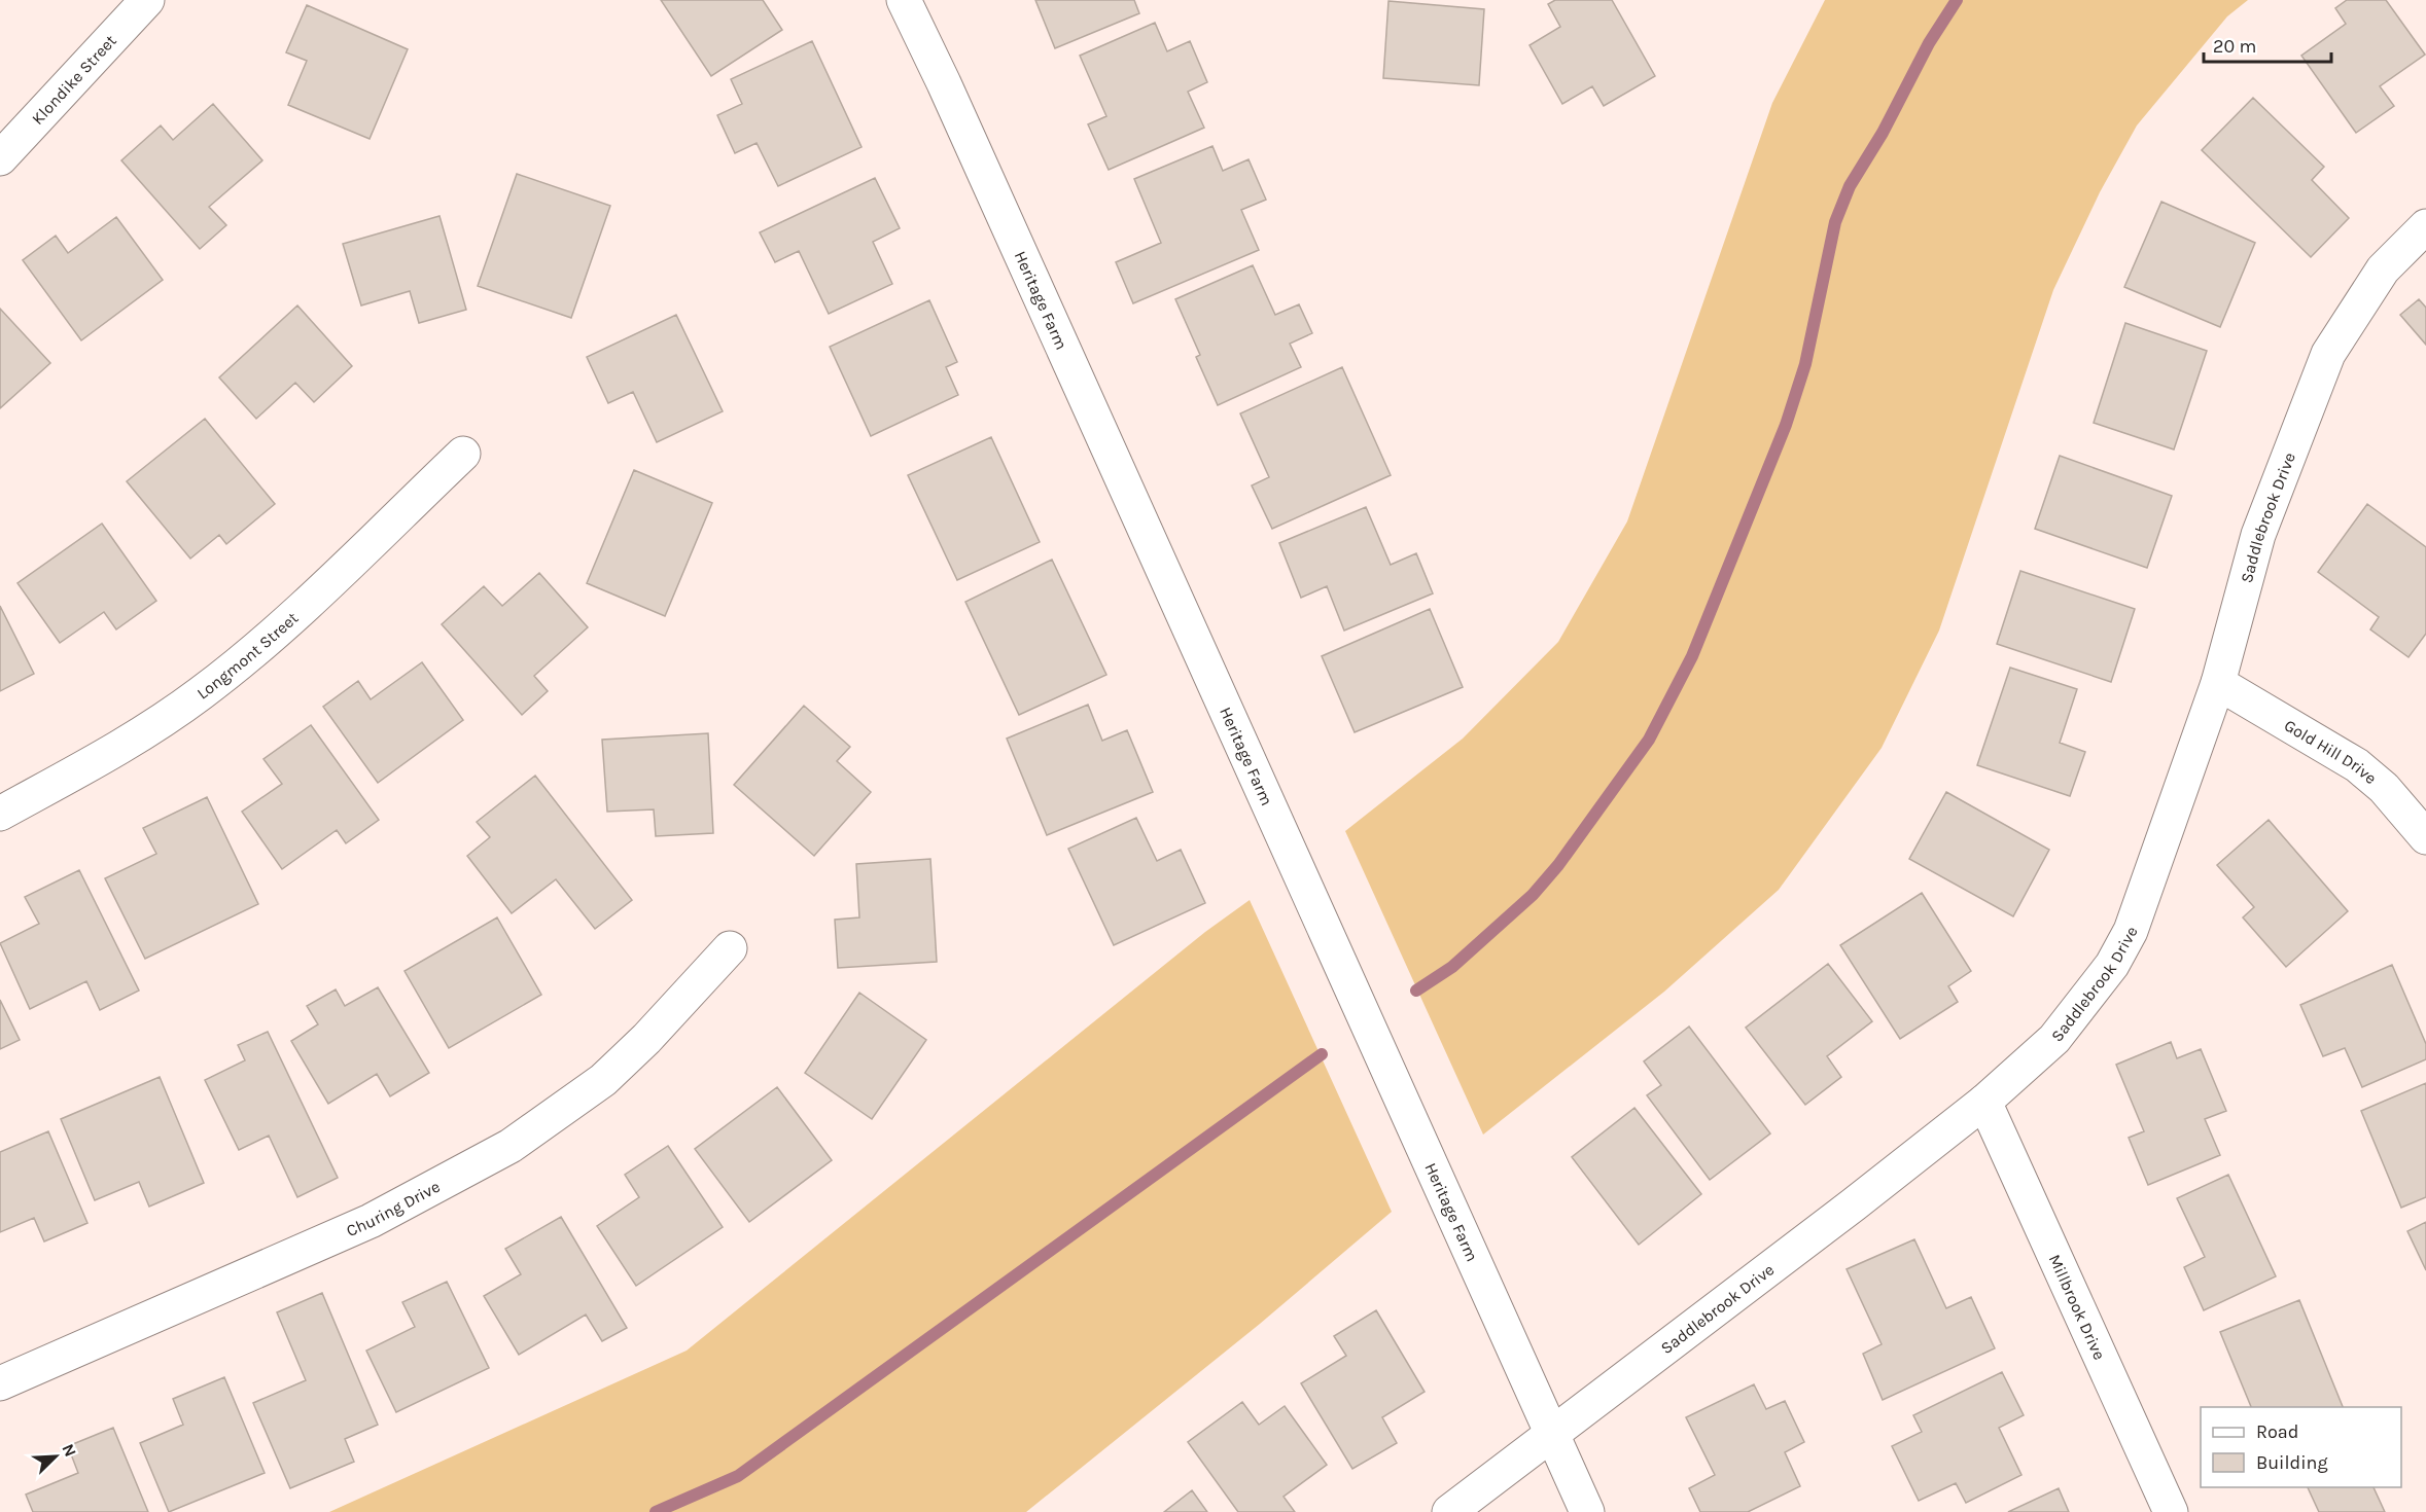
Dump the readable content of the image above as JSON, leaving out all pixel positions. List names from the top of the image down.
{
  "streets": {
    "street": [
      "Klondike Street",
      "Heritage Farm",
      "Saddlebrook Drive",
      "Longmont Street",
      "Gold Hill Drive",
      "Churing Drive",
      "Millbrook Drive"
    ]
  },
  "crossings": [
    ["Heritage Farm", "Saddlebrook Drive"],
    ["Saddlebrook Drive", "Gold Hill Drive"],
    ["Saddlebrook Drive", "Millbrook Drive"]
  ],
  "legend": ["Road", "Building"],
  "scale_bar": "20 m",
  "north": "top right"
}
